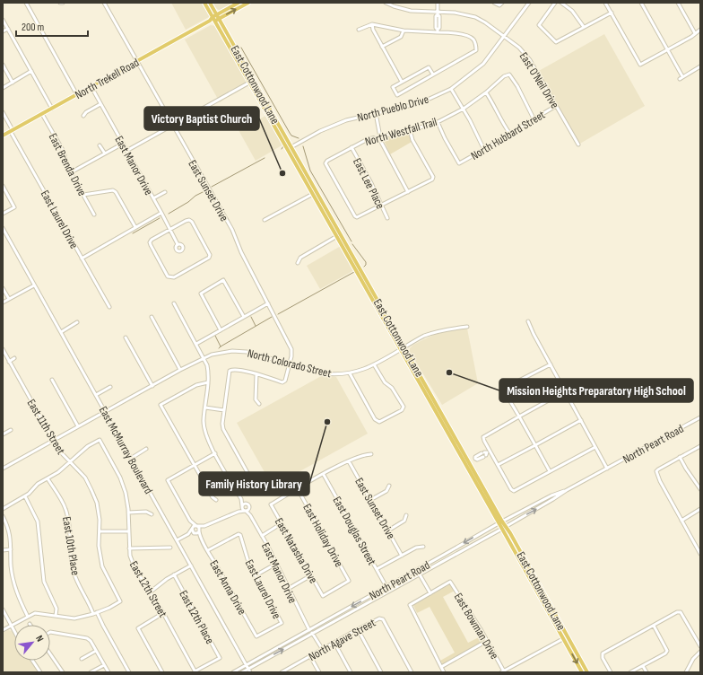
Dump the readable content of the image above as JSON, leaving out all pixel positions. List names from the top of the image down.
{
  "streets": {
    "main road": ["North Trekell Road", "East Cottonwood Lane"],
    "street": [
      "East O'Neil Drive",
      "North Pueblo Drive",
      "North Westfall Trail",
      "North Hubbard Street",
      "East Brenda Drive",
      "East Manor Drive",
      "East Lee Place",
      "East Sunset Drive",
      "East Laurel Drive",
      "North Colorado Street",
      "East 11th Street",
      "North Peart Road",
      "East McMurray Boulevard",
      "East Douglas Street",
      "East Holiday Drive",
      "East 10th Place",
      "East Natasha Drive",
      "East Anna Drive",
      "East 12th Street",
      "East 12th Place",
      "East Bowman Drive",
      "North Agave Street"
    ]
  },
  "crossings": [
    ["North Trekell Road", "East Cottonwood Lane"],
    ["North Trekell Road", "East Brenda Drive"],
    ["North Trekell Road", "East Manor Drive"],
    ["North Trekell Road", "East Sunset Drive"],
    ["North Trekell Road", "East Laurel Drive"],
    ["East O'Neil Drive", "North Pueblo Drive"],
    ["East O'Neil Drive", "North Hubbard Street"],
    ["East Cottonwood Lane", "North Pueblo Drive"],
    ["East Cottonwood Lane", "North Colorado Street"],
    ["East Cottonwood Lane", "North Peart Road"],
    ["North Westfall Trail", "North Hubbard Street"],
    ["North Westfall Trail", "East Lee Place"],
    ["East Manor Drive", "North Peart Road"],
    ["East Sunset Drive", "North Colorado Street"],
    ["East Laurel Drive", "East Anna Drive"],
    ["North Colorado Street", "East 11th Street"],
    ["North Colorado Street", "East McMurray Boulevard"],
    ["East 11th Street", "East 12th Street"],
    ["North Peart Road", "East McMurray Boulevard"],
    ["North Peart Road", "East Douglas Street"],
    ["East Holiday Drive", "East Natasha Drive"],
    ["East 12th Street", "East 12th Place"]
  ],
  "places": ["Victory Baptist Church", "Mission Heights Preparatory High School", "Family History Library"],
  "scale_bar": "200 m",
  "north": "top right"
}
